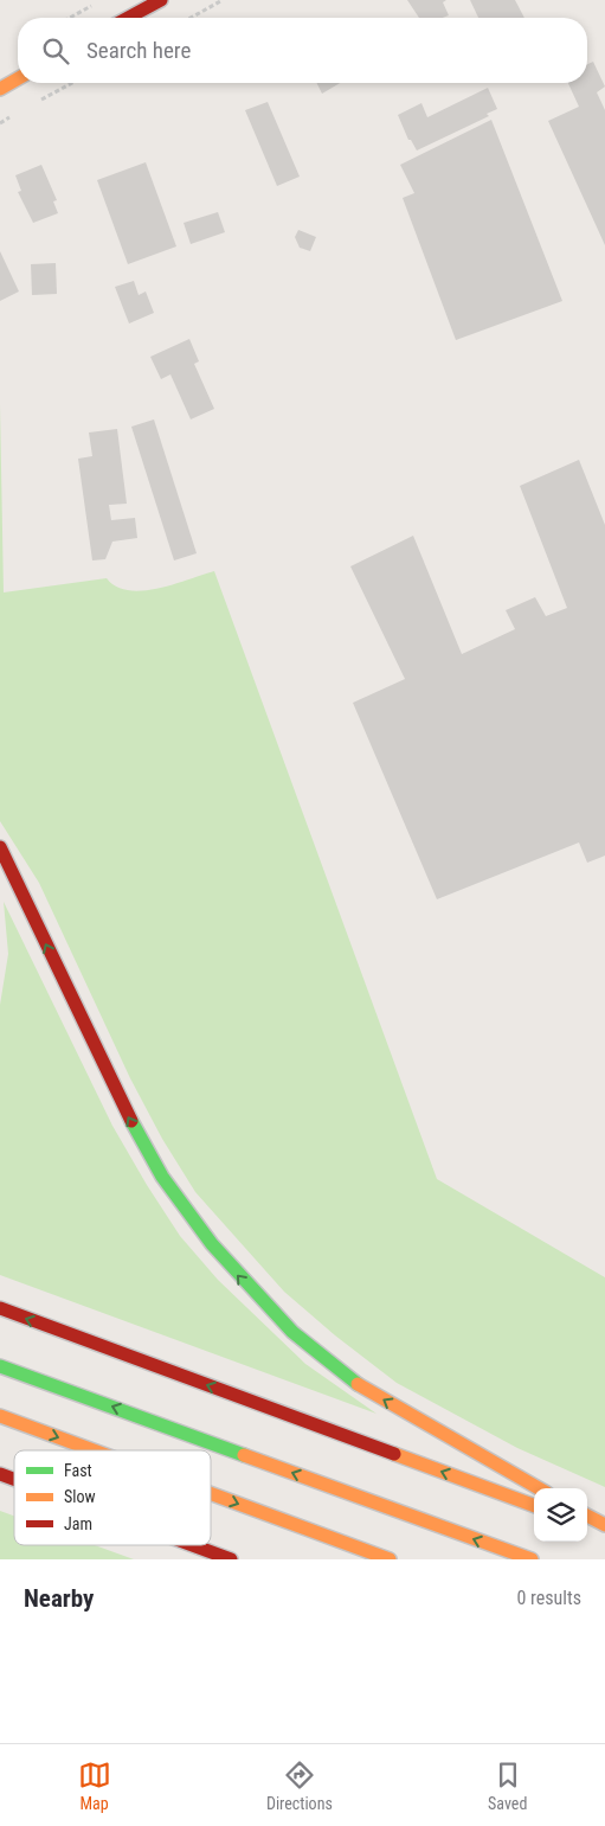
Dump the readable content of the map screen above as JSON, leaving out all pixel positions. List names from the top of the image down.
{
  "legend": ["Fast", "Slow", "Jam"],
  "page": {
    "search": "Search here",
    "heading": ["Nearby", "0 results"],
    "nav": ["Map", "Directions", "Saved"]
  }
}
